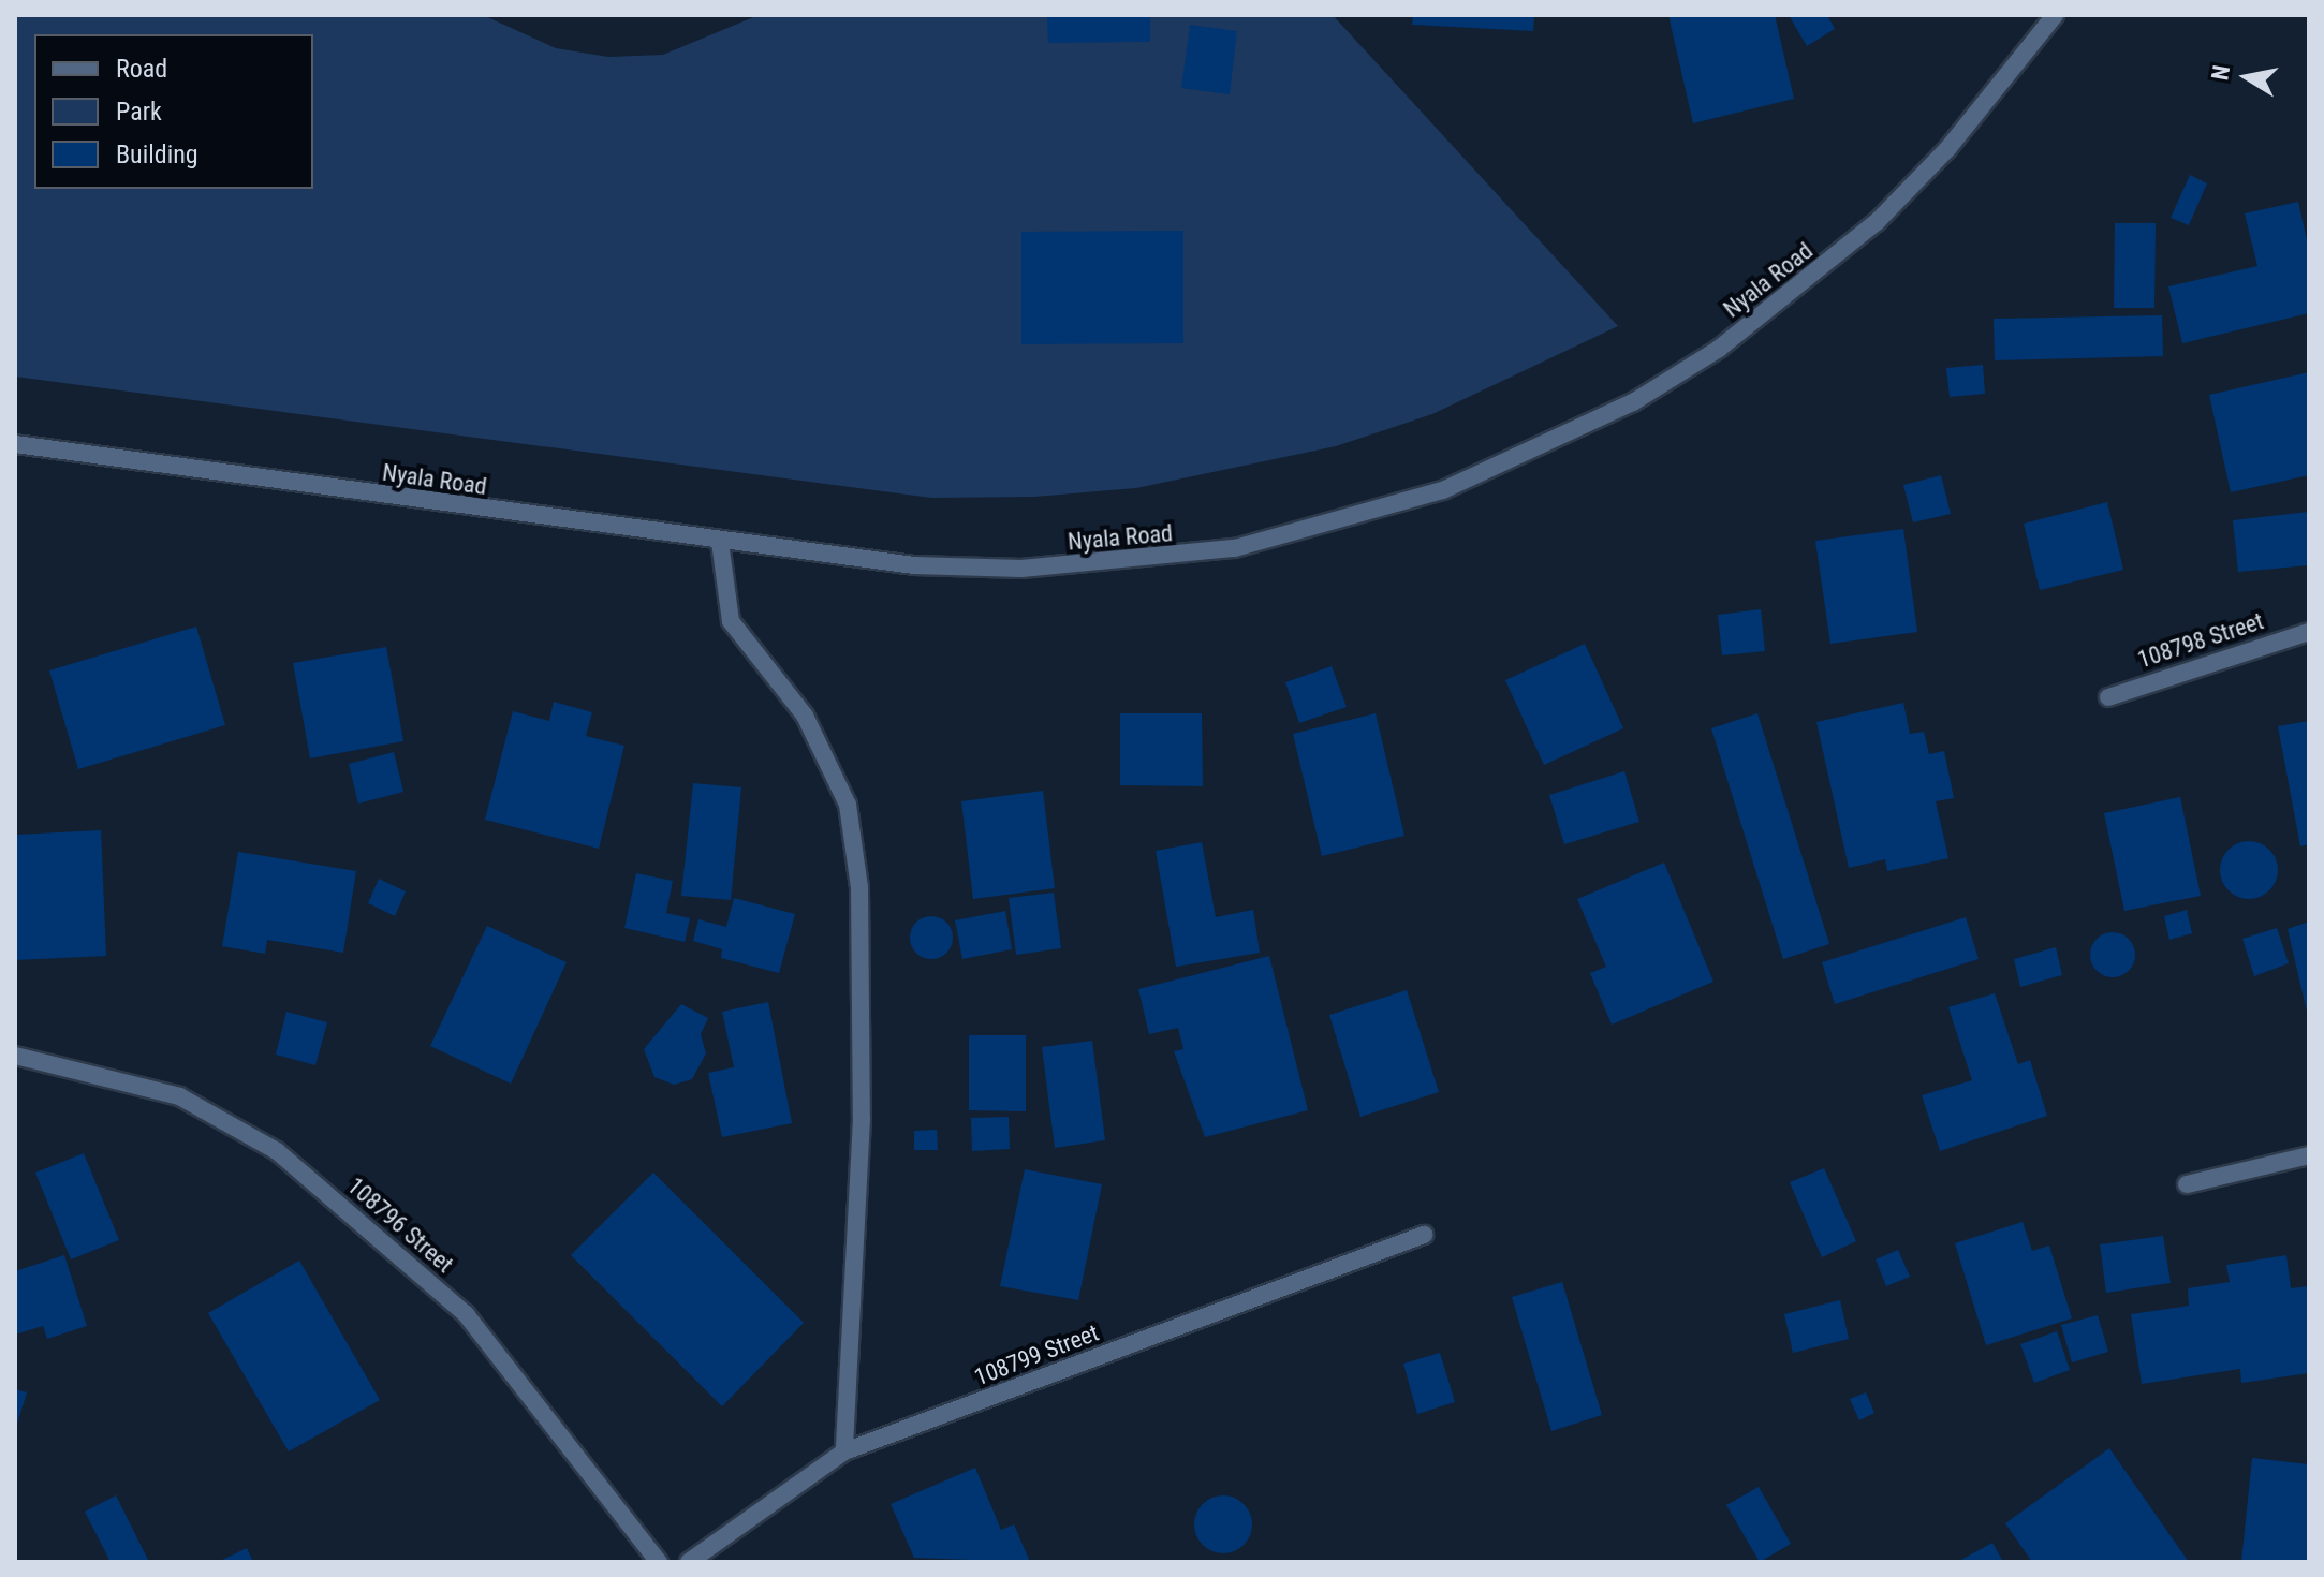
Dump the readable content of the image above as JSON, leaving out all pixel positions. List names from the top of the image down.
{
  "streets": {
    "street": [
      "Nyala Road",
      "108798 Street",
      "108796 Street",
      "108799 Street"
    ]
  },
  "legend": ["Road", "Park", "Building"],
  "north": "left"
}
